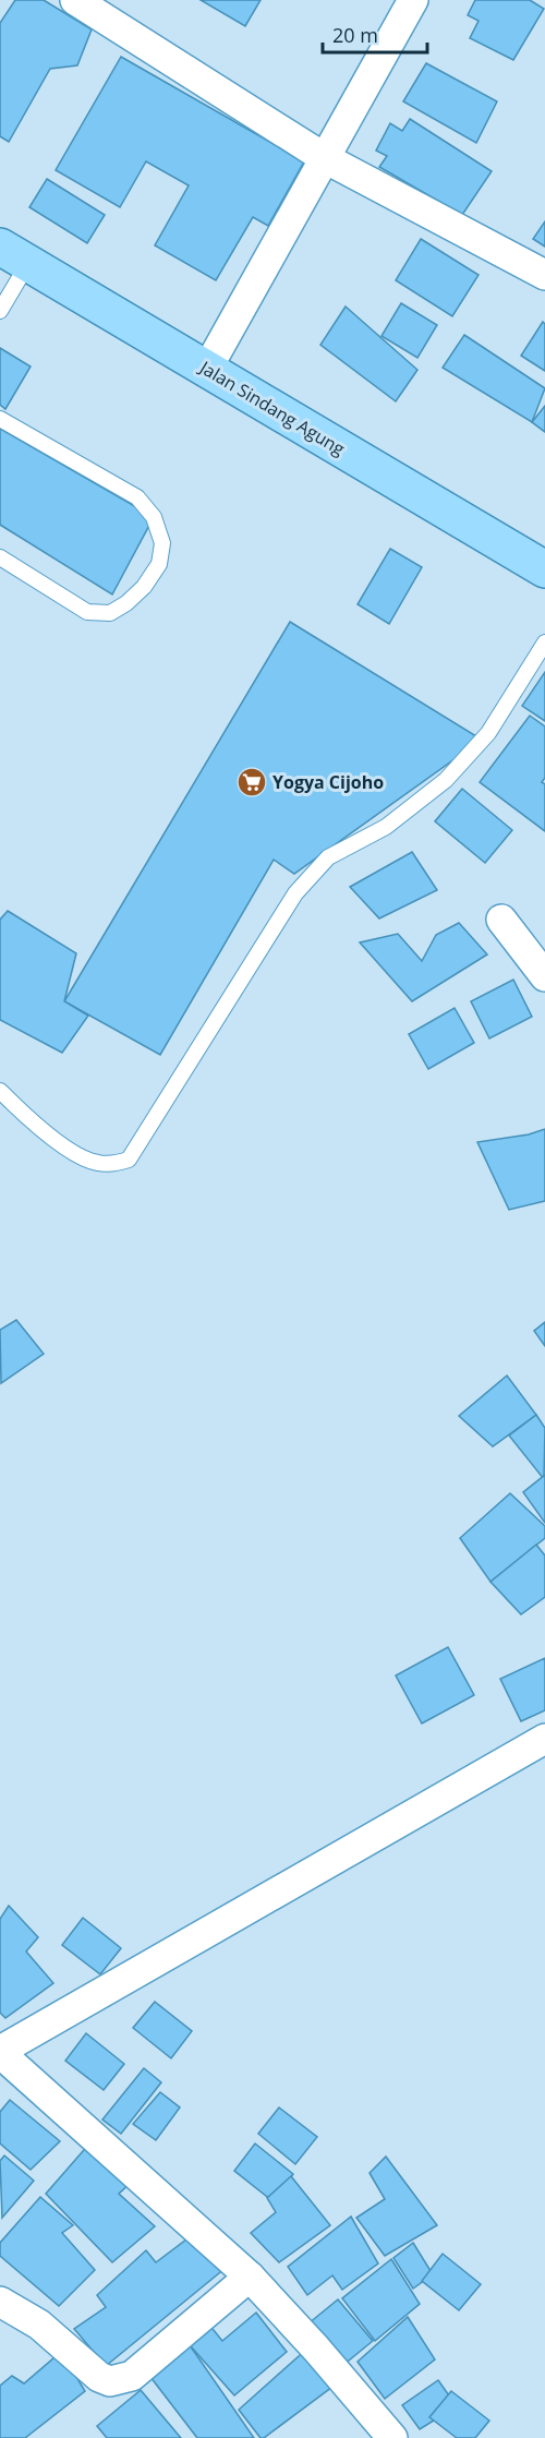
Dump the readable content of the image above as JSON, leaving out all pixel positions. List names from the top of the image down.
{
  "streets": {
    "main road": ["Jalan Sindang Agung"]
  },
  "places": {
    "supermarket": ["Yogya Cijoho"]
  },
  "scale_bar": "20 m"
}
